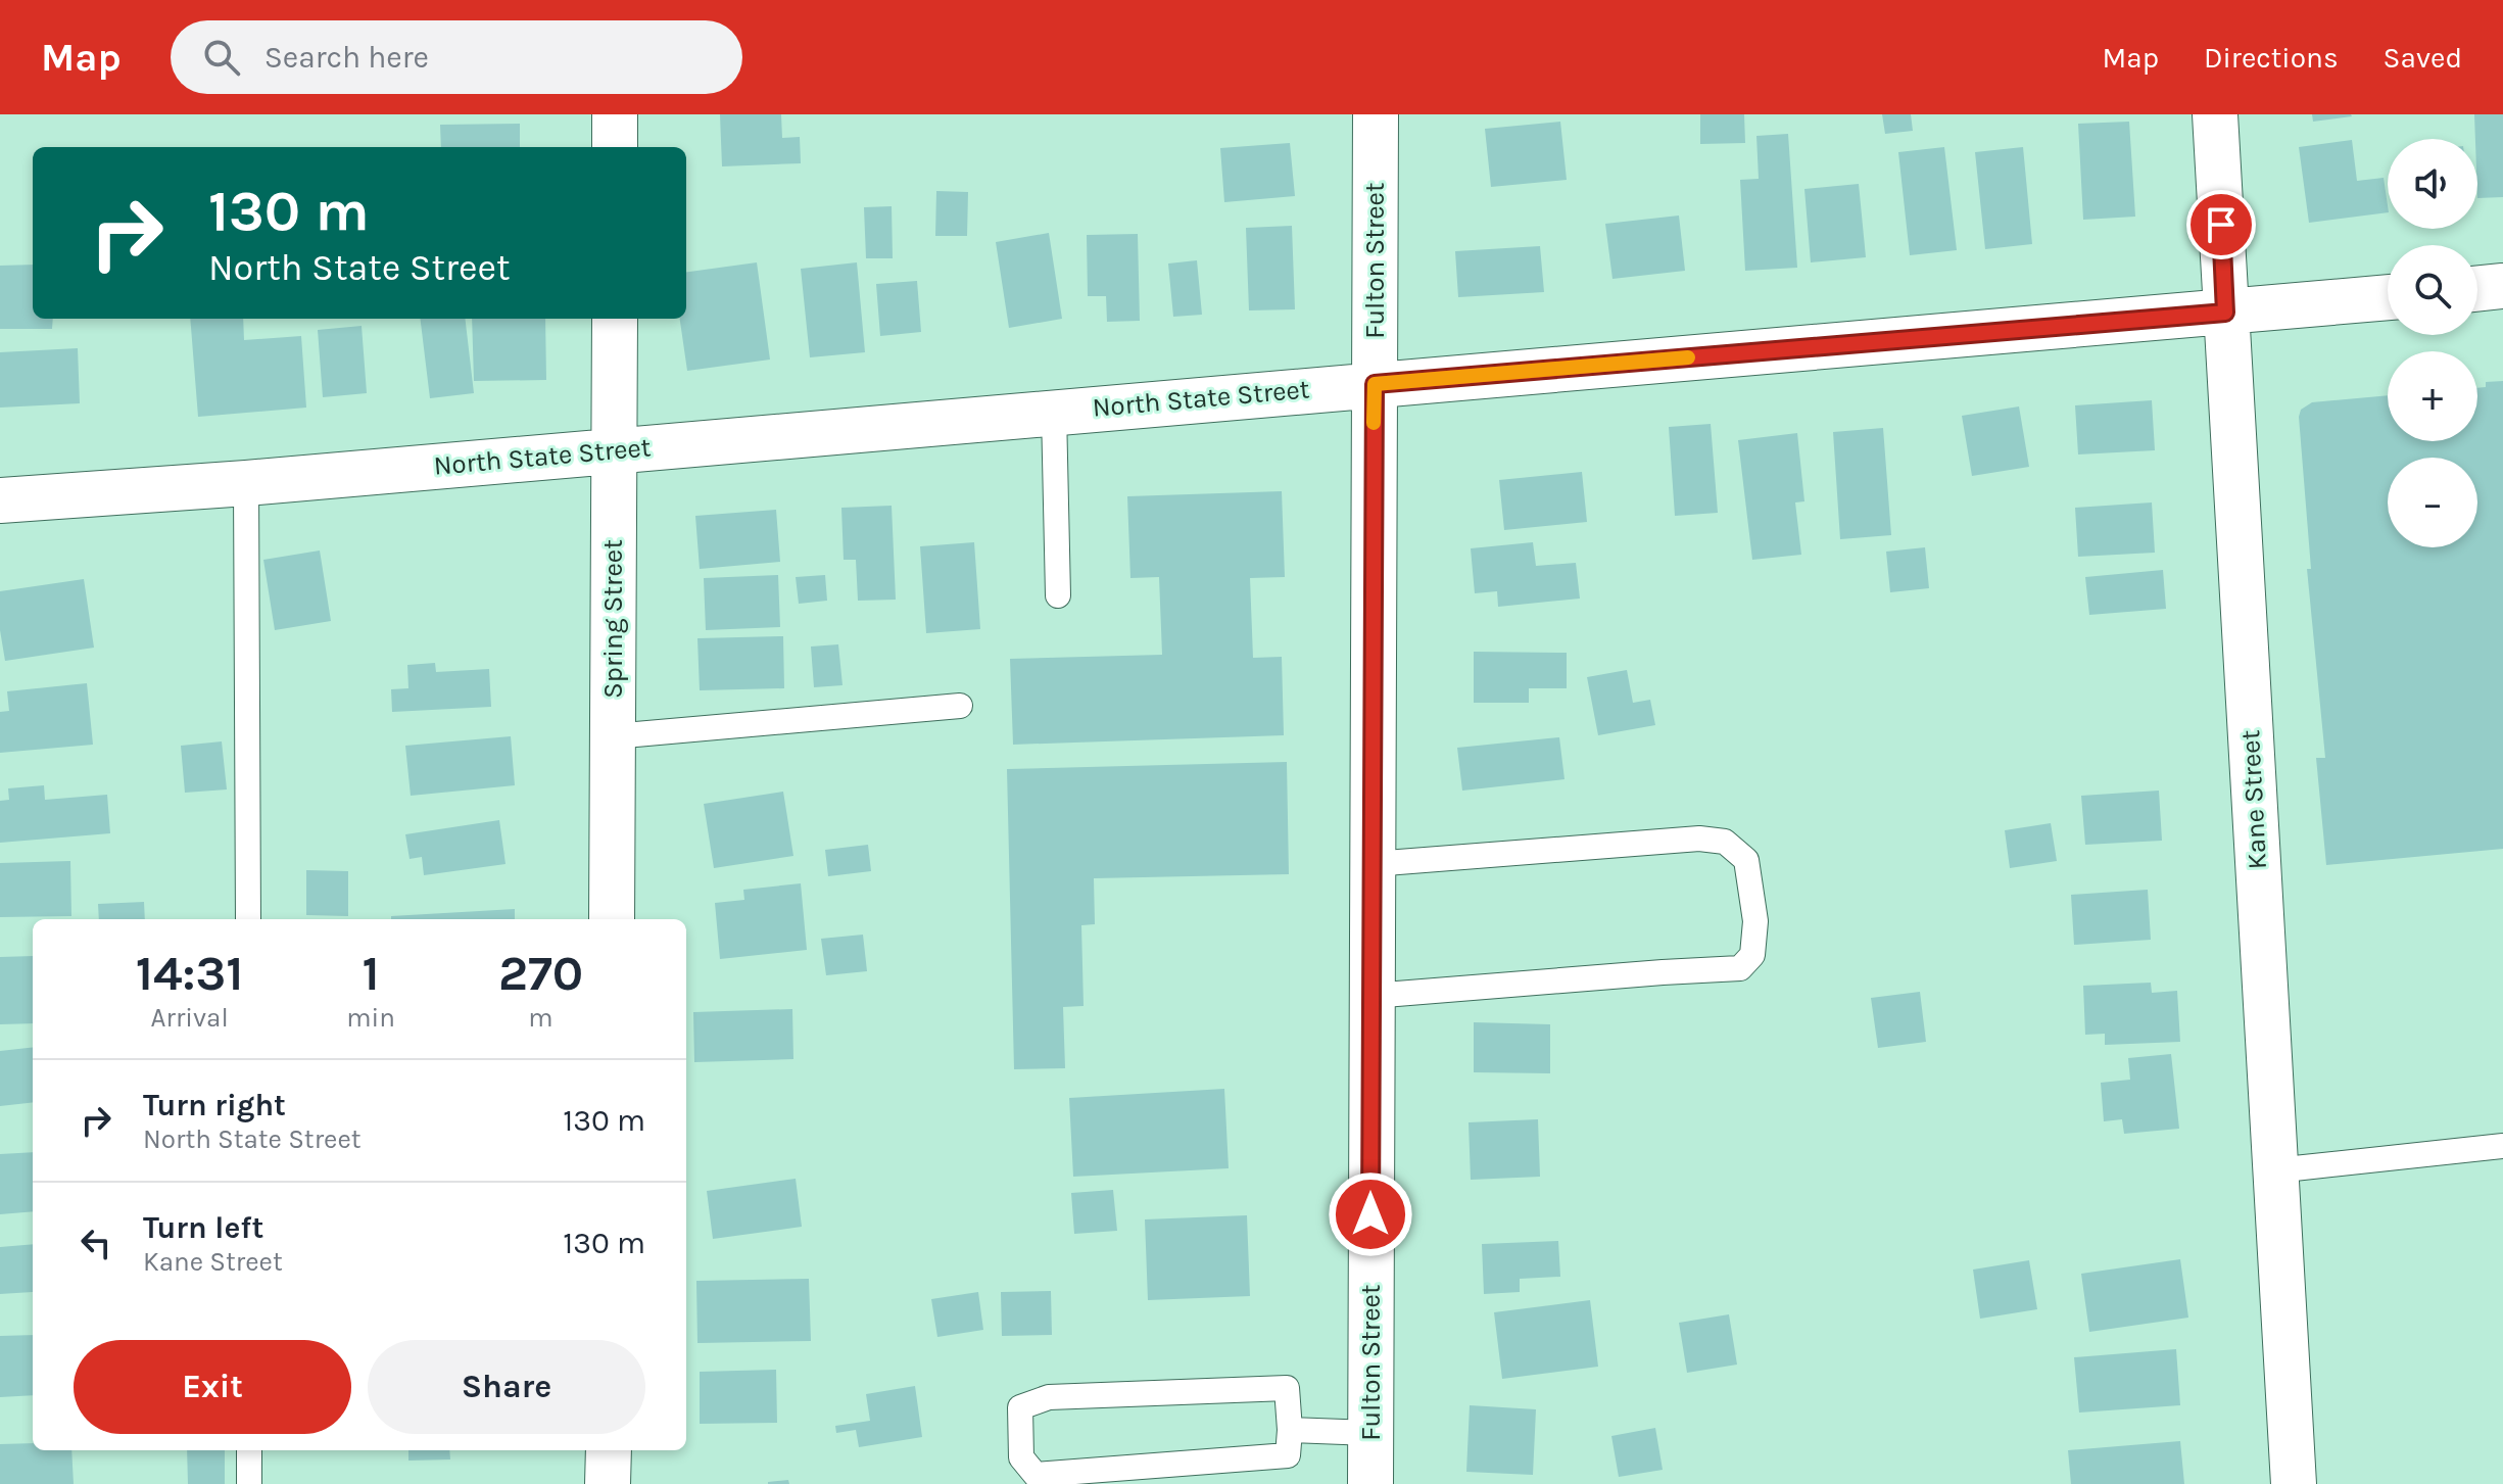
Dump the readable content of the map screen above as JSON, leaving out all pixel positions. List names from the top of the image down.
{
  "streets": {
    "street": [
      "Fulton Street",
      "North State Street",
      "Spring Street",
      "Kane Street"
    ]
  },
  "crossings": [
    ["Fulton Street", "North State Street"],
    ["North State Street", "Spring Street"],
    ["North State Street", "Kane Street"]
  ],
  "page": {
    "header": "Map",
    "search": "Search here",
    "nav": ["Map", "Directions", "Saved"],
    "map_buttons": ["+", "−"],
    "turn": ["130 m", "North State Street"],
    "eta": [
      "14:31",
      "Arrival",
      "1",
      "min",
      "270",
      "m"
    ],
    "list": [
      {
        "name": "Turn right",
        "note": "North State Street",
        "value": "130 m"
      },
      {
        "name": "Turn left",
        "note": "Kane Street",
        "value": "130 m"
      }
    ],
    "buttons": ["Exit", "Share"]
  }
}
